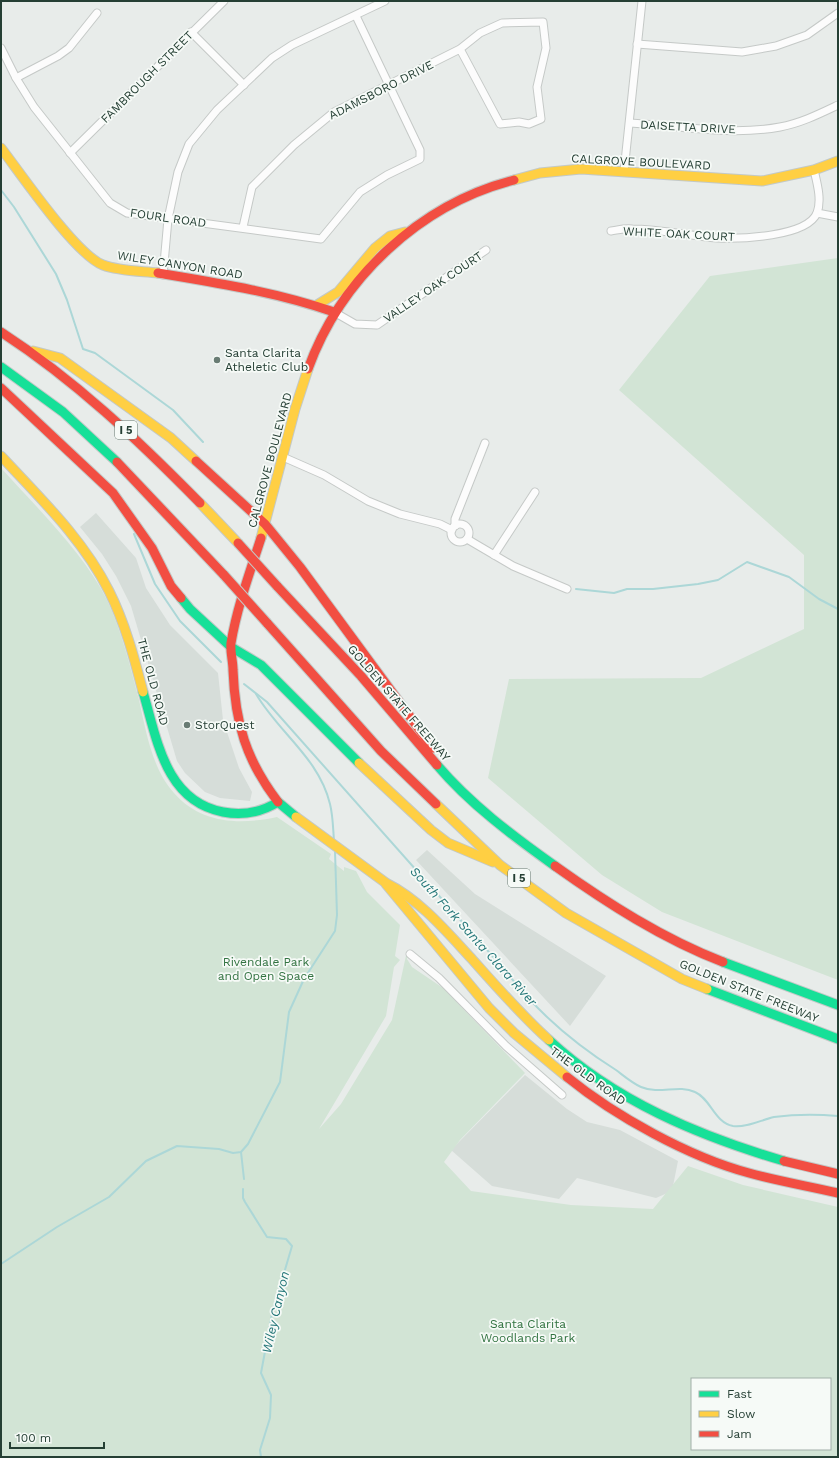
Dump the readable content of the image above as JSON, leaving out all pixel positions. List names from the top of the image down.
{
  "streets": {
    "main road": [
      "CALGROVE BOULEVARD",
      "WILEY CANYON ROAD",
      "I 5",
      "THE OLD ROAD",
      "GOLDEN STATE FREEWAY"
    ],
    "street": [
      "FAMBROUGH STREET",
      "ADAMSBORO DRIVE",
      "DAISETTA DRIVE",
      "FOURL ROAD",
      "WHITE OAK COURT",
      "VALLEY OAK COURT"
    ]
  },
  "crossings": [
    ["FAMBROUGH STREET", "FOURL ROAD"],
    ["ADAMSBORO DRIVE", "FOURL ROAD"],
    ["CALGROVE BOULEVARD", "WILEY CANYON ROAD"],
    ["CALGROVE BOULEVARD", "VALLEY OAK COURT"],
    ["CALGROVE BOULEVARD", "THE OLD ROAD"],
    ["WILEY CANYON ROAD", "VALLEY OAK COURT"]
  ],
  "water": ["South Fork Santa Clara River", "Wiley Canyon"],
  "parks": ["Rivendale Park and Open Space", "Santa Clarita Woodlands Park"],
  "places": ["Santa Clarita Atheletic Club", "StorQuest"],
  "legend": ["Fast", "Slow", "Jam"],
  "scale_bar": "100 m"
}
